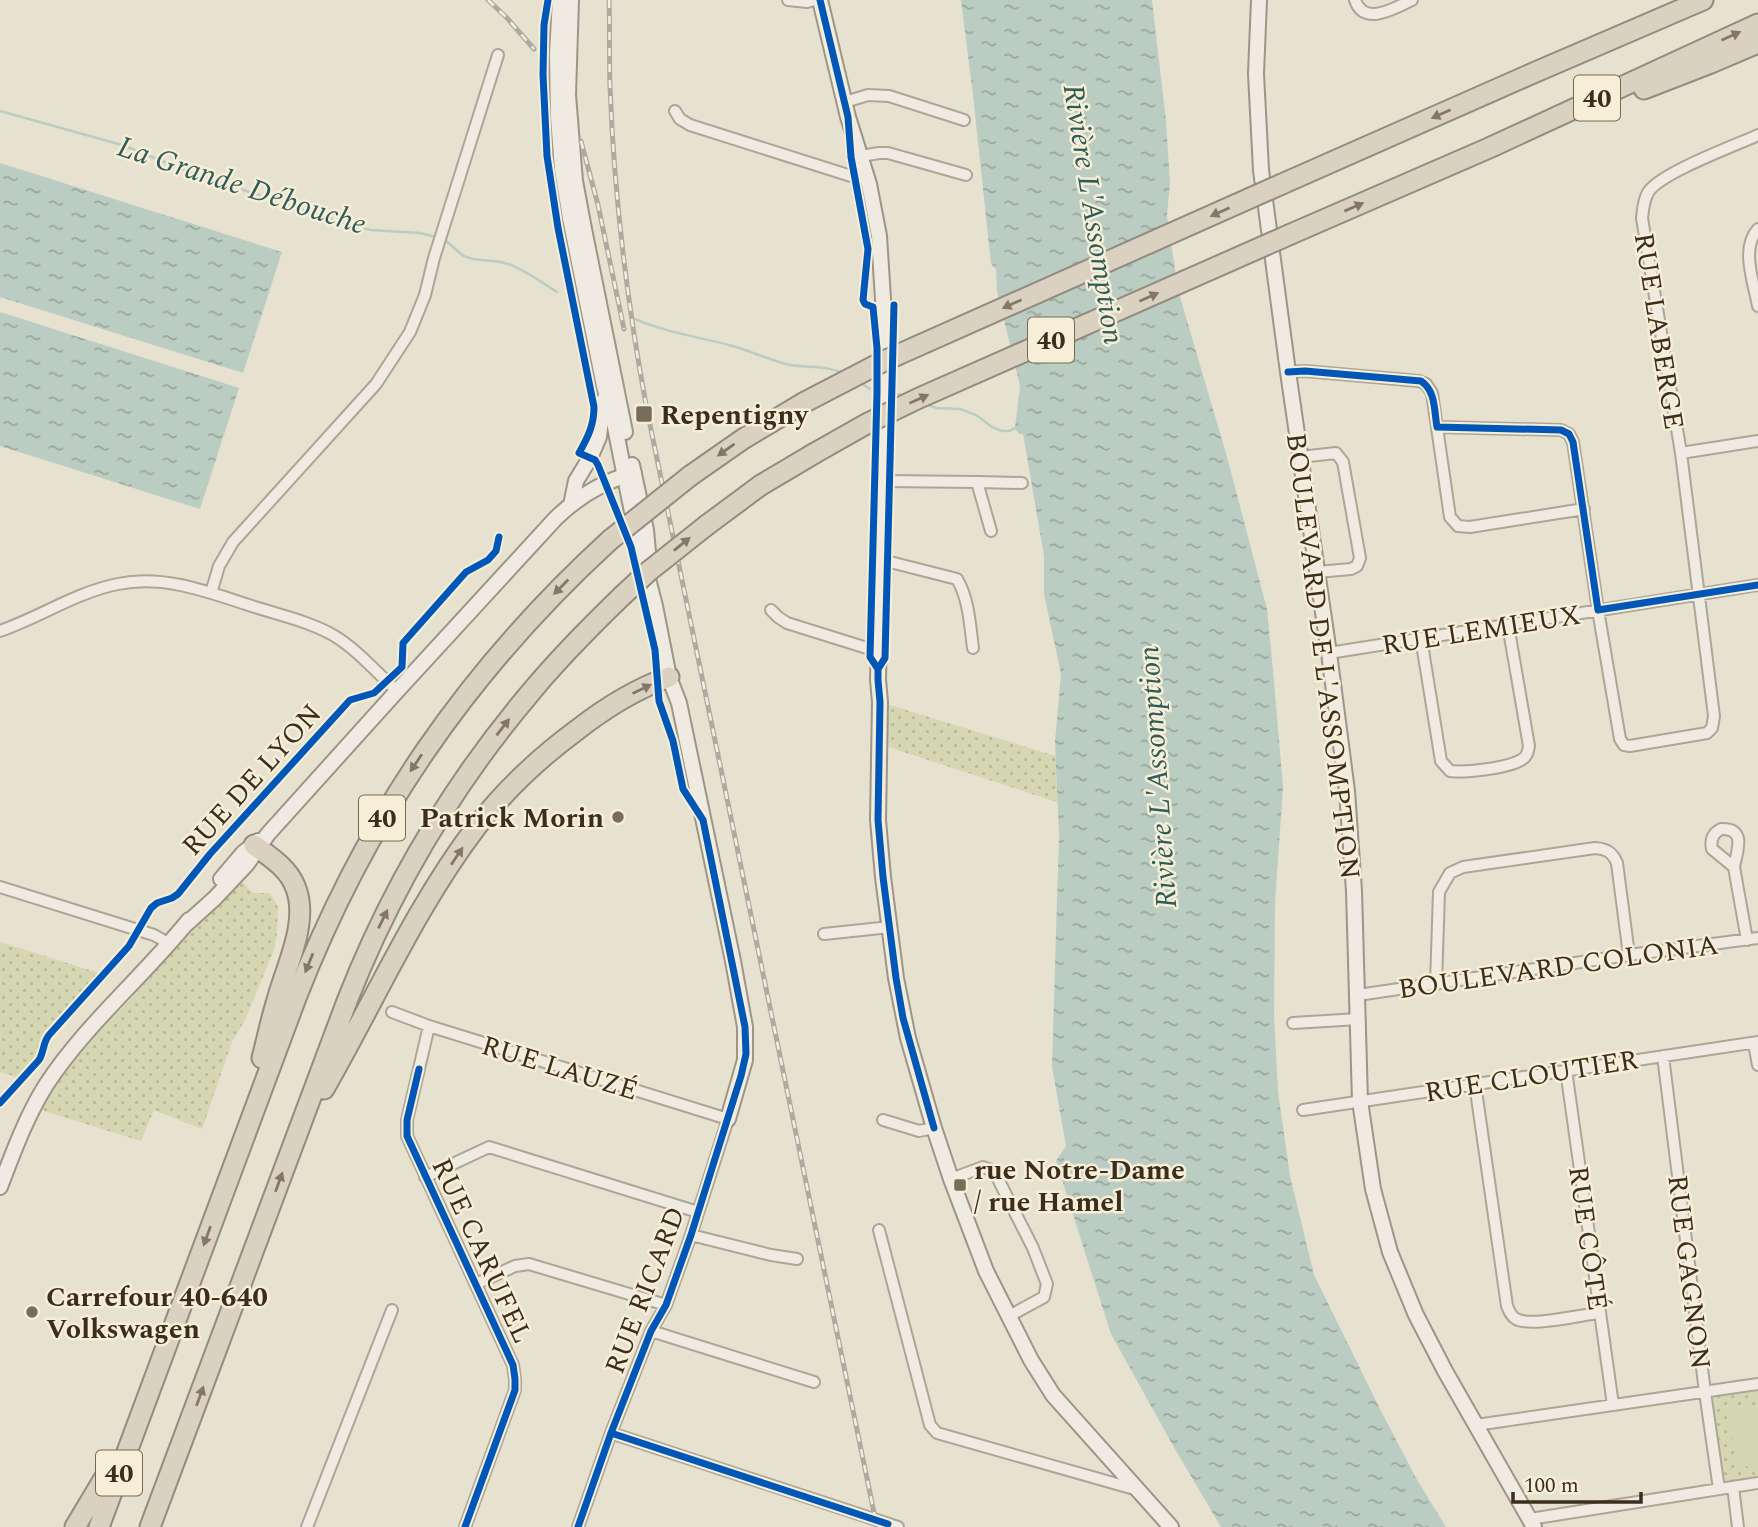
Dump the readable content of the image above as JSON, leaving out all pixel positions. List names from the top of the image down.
{
  "streets": {
    "highway": ["40"],
    "street": [
      "RUE LABERGE",
      "RUE LEMIEUX",
      "BOULEVARD DE L'ASSOMPTION",
      "RUE DE LYON",
      "BOULEVARD COLONIA",
      "RUE LAUZÉ",
      "RUE CLOUTIER",
      "RUE CÔTÉ",
      "RUE CARUFEL",
      "RUE GAGNON",
      "RUE RICARD"
    ]
  },
  "crossings": [
    ["RUE LABERGE", "RUE LEMIEUX"],
    ["RUE LEMIEUX", "BOULEVARD DE L'ASSOMPTION"],
    ["BOULEVARD DE L'ASSOMPTION", "BOULEVARD COLONIA"],
    ["BOULEVARD DE L'ASSOMPTION", "RUE CLOUTIER"],
    ["RUE DE LYON", "RUE RICARD"],
    ["RUE LAUZÉ", "RUE CARUFEL"],
    ["RUE LAUZÉ", "RUE RICARD"],
    ["RUE CLOUTIER", "RUE CÔTÉ"],
    ["RUE CLOUTIER", "RUE GAGNON"]
  ],
  "water": ["La Grande Débouche", "Rivière L'Assomption"],
  "places": {
    "transit": ["Repentigny", "rue Notre-Dame / rue Hamel"],
    "other": ["Patrick Morin", "Carrefour 40-640 Volkswagen"]
  },
  "scale_bar": "100 m"
}
